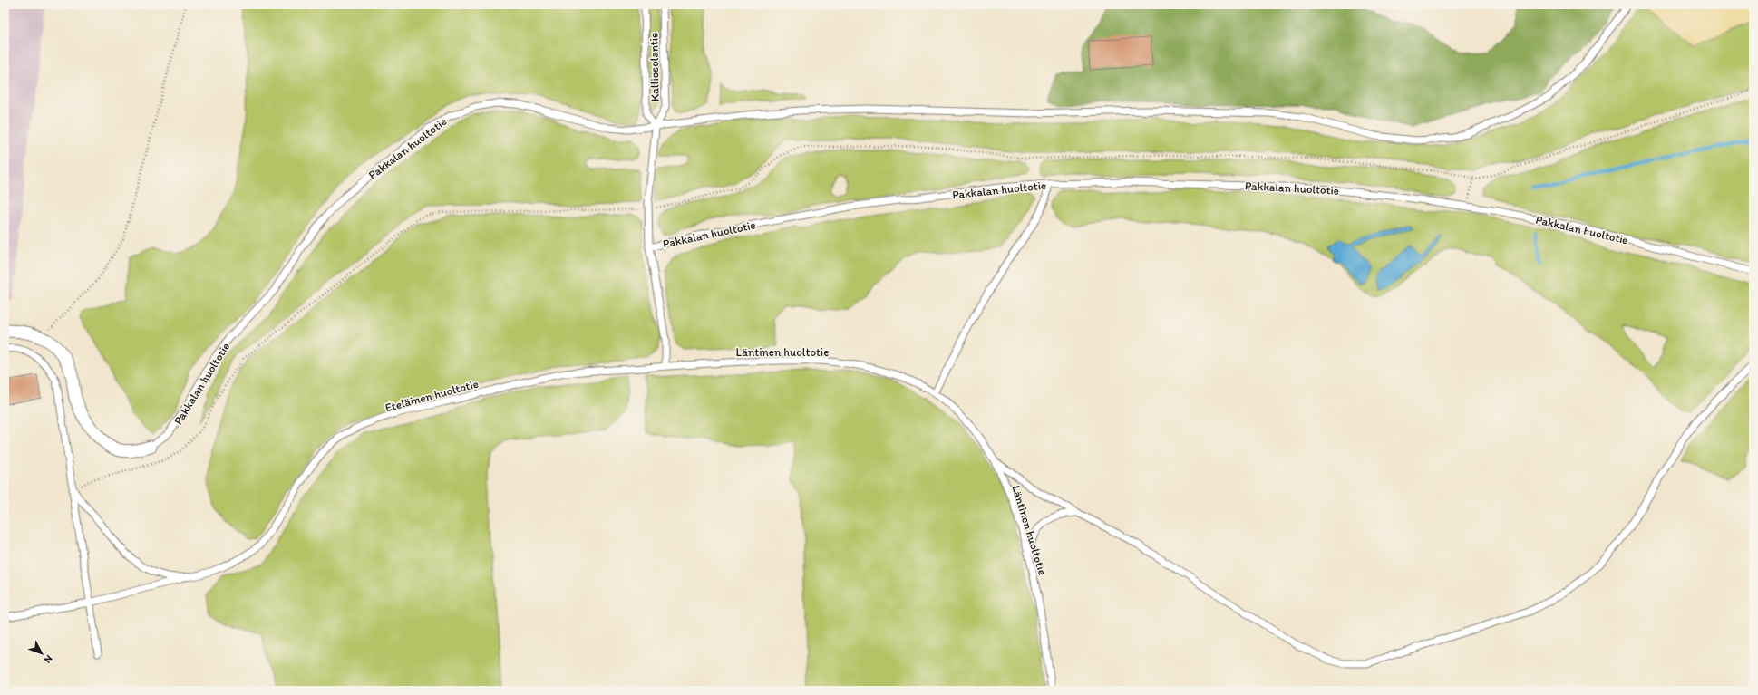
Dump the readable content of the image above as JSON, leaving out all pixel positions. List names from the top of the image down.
{
  "streets": {
    "street": ["Pakkalan huoltotie"],
    "lane": ["Kalliosolantie", "Läntinen huoltotie", "Eteläinen huoltotie"]
  },
  "crossings": [
    ["Kalliosolantie", "Pakkalan huoltotie"],
    ["Läntinen huoltotie", "Eteläinen huoltotie"]
  ],
  "north": "bottom right"
}
